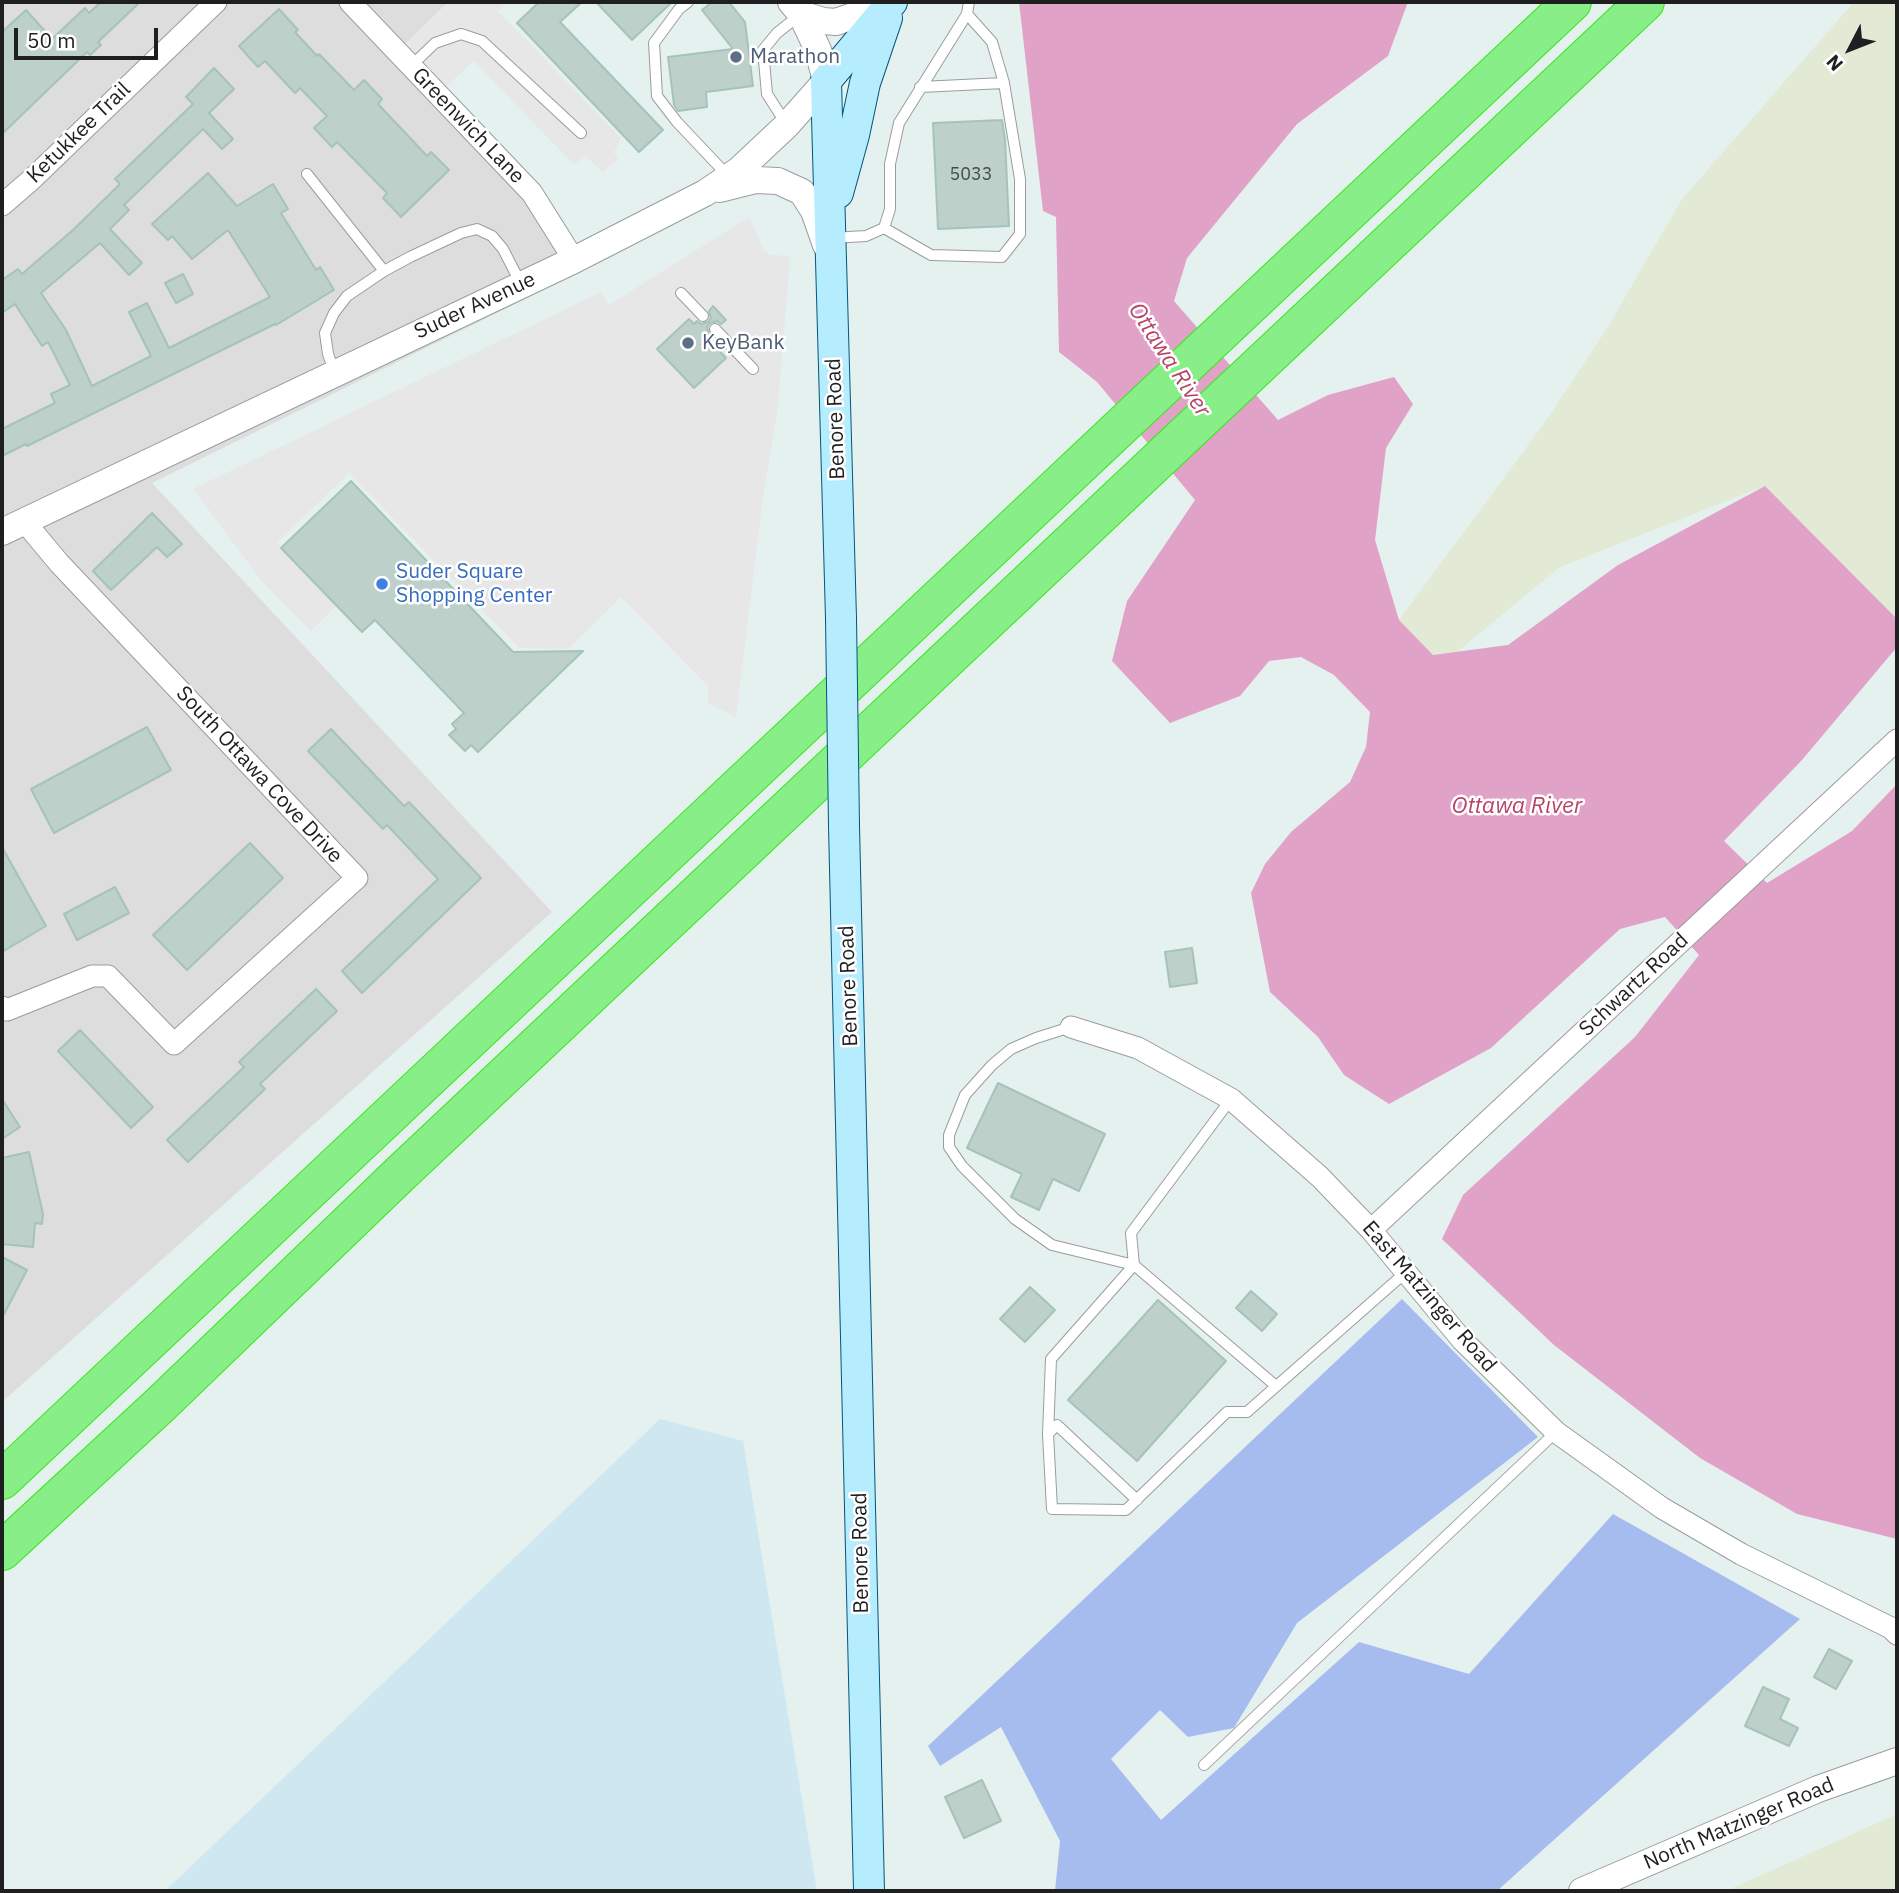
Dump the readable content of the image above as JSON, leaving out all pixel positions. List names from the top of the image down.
{
  "streets": {
    "main road": ["Suder Avenue", "Benore Road"],
    "street": [
      "Greenwich Lane",
      "Ketukkee Trail",
      "South Ottawa Cove Drive",
      "Schwartz Road",
      "East Matzinger Road",
      "North Matzinger Road"
    ]
  },
  "crossings": [
    ["Greenwich Lane", "Suder Avenue"],
    ["Suder Avenue", "Benore Road"],
    ["Suder Avenue", "South Ottawa Cove Drive"],
    ["Schwartz Road", "East Matzinger Road"]
  ],
  "water": ["Ottawa River"],
  "places": ["Marathon", "KeyBank", "Suder Square Shopping Center"],
  "house_numbers": ["5033"],
  "scale_bar": "50 m",
  "north": "bottom left"
}
